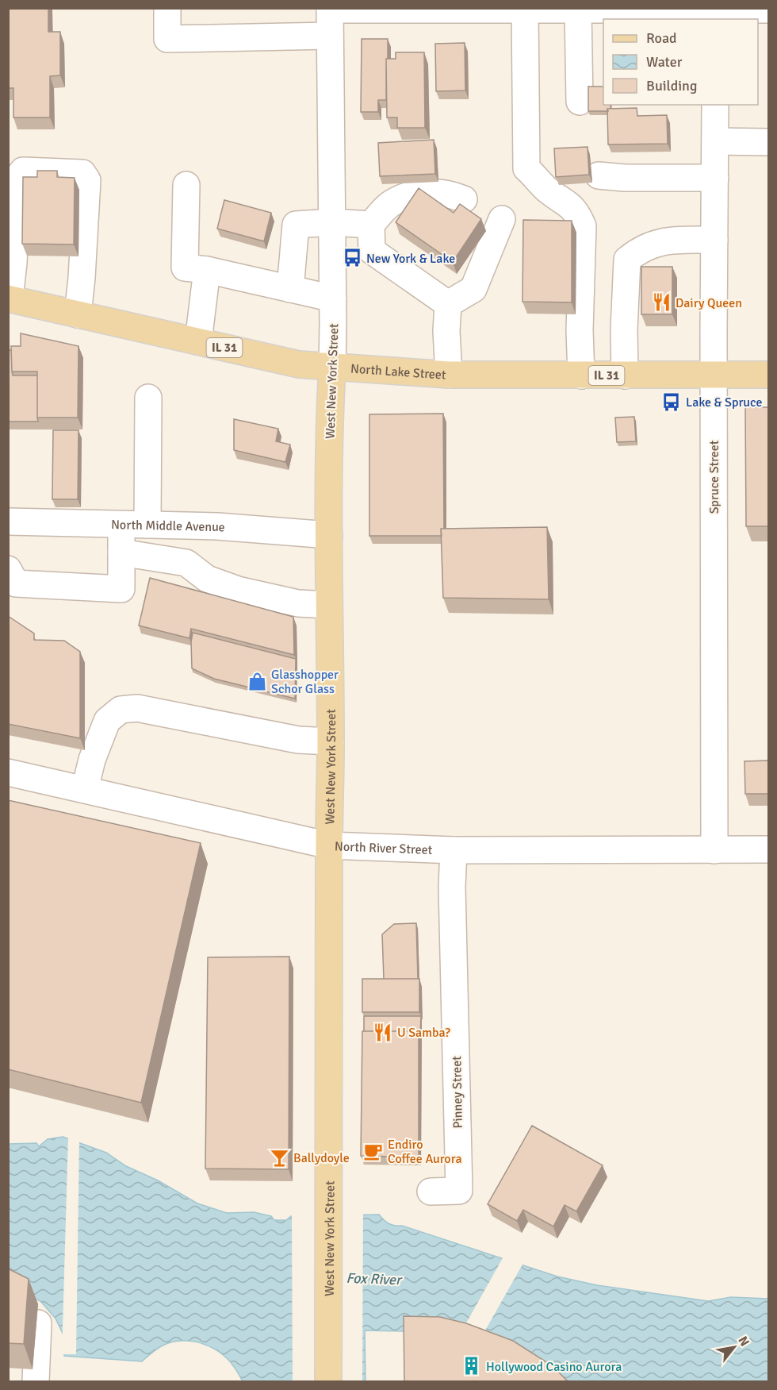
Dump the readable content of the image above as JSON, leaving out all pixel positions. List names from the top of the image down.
{
  "streets": {
    "main road": ["IL 31", "North Lake Street", "West New York Street"],
    "street": [
      "Spruce Street",
      "North Middle Avenue",
      "North River Street",
      "Pinney Street"
    ]
  },
  "crossings": [
    ["North Lake Street", "West New York Street"],
    ["North Lake Street", "Spruce Street"],
    ["West New York Street", "North Middle Avenue"],
    ["West New York Street", "North River Street"],
    ["Spruce Street", "North River Street"],
    ["North River Street", "Pinney Street"]
  ],
  "water": ["Fox River"],
  "places": {
    "bus stop": ["New York & Lake", "Lake & Spruce"],
    "restaurant": ["Dairy Queen", "U Samba?"],
    "shop": ["Glasshopper Schor Glass"],
    "cafe": ["Endiro Coffee Aurora"],
    "bar": ["Ballydoyle"],
    "building": ["Hollywood Casino Aurora"]
  },
  "legend": ["Road", "Water", "Building"],
  "north": "top right"
}
